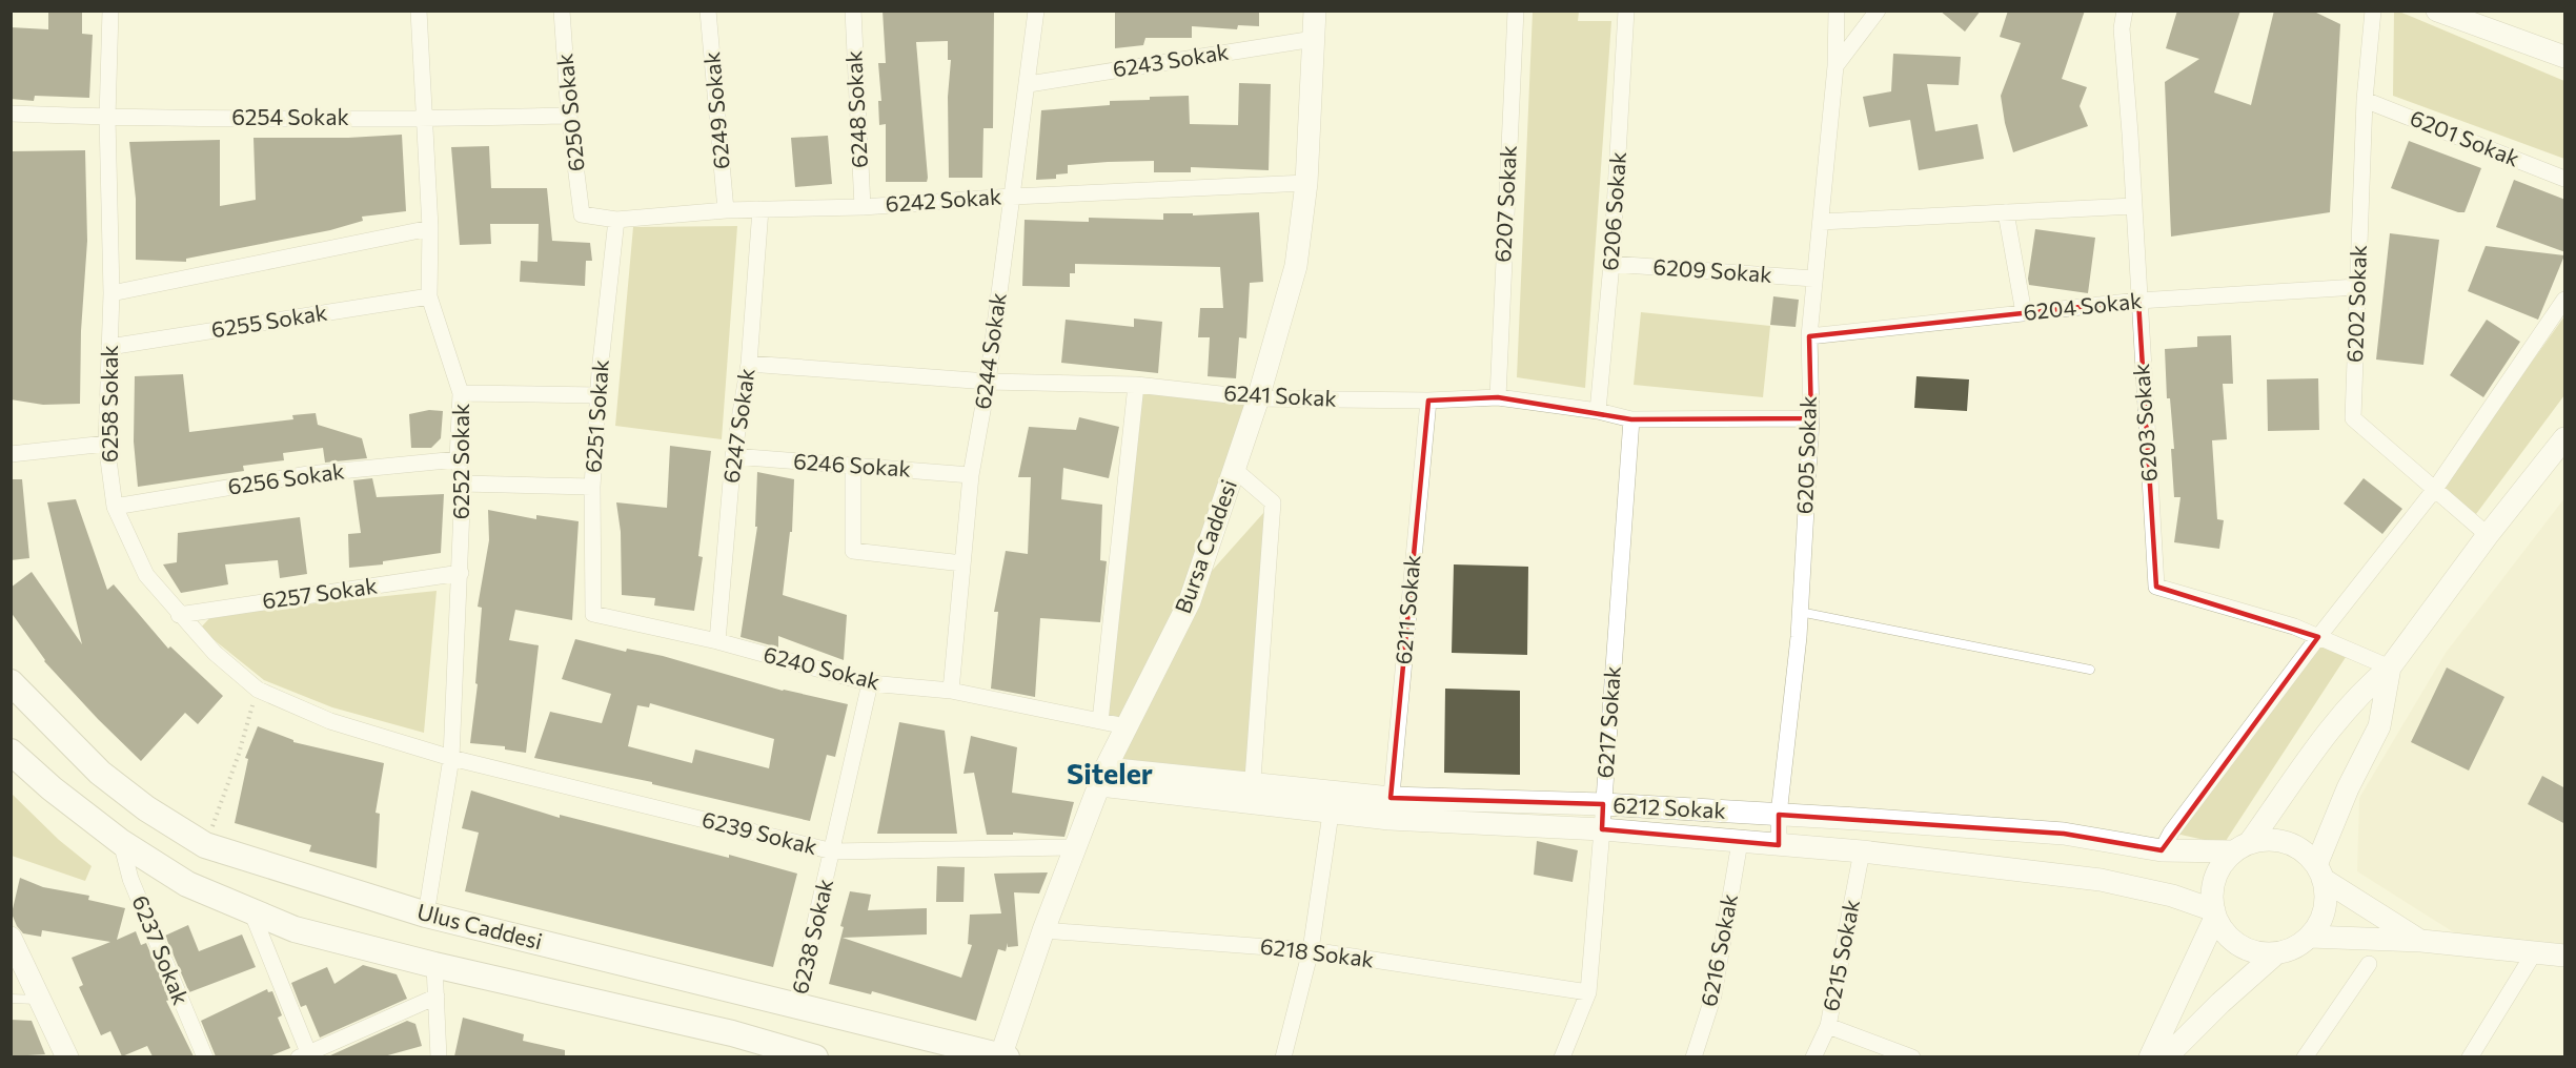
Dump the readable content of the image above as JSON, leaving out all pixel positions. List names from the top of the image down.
{
  "streets": {
    "main road": ["Ulus Caddesi"],
    "street": [
      "6243 Sokak",
      "6248 Sokak",
      "6249 Sokak",
      "6250 Sokak",
      "6254 Sokak",
      "6201 Sokak",
      "6242 Sokak",
      "6207 Sokak",
      "6206 Sokak",
      "6209 Sokak",
      "6202 Sokak",
      "6204 Sokak",
      "6255 Sokak",
      "6244 Sokak",
      "6241 Sokak",
      "6258 Sokak",
      "6251 Sokak",
      "6203 Sokak",
      "6247 Sokak",
      "6205 Sokak",
      "6252 Sokak",
      "6246 Sokak",
      "6256 Sokak",
      "Bursa Caddesi",
      "6257 Sokak",
      "6211 Sokak",
      "6240 Sokak",
      "6217 Sokak",
      "6212 Sokak",
      "6239 Sokak",
      "6238 Sokak",
      "6237 Sokak",
      "6216 Sokak",
      "6218 Sokak",
      "6215 Sokak"
    ]
  },
  "crossings": [
    ["6243 Sokak", "6244 Sokak"],
    ["6243 Sokak", "Bursa Caddesi"],
    ["6248 Sokak", "6242 Sokak"],
    ["6249 Sokak", "6242 Sokak"],
    ["6250 Sokak", "6254 Sokak"],
    ["6250 Sokak", "6242 Sokak"],
    ["6254 Sokak", "6258 Sokak"],
    ["6254 Sokak", "6252 Sokak"],
    ["6201 Sokak", "6202 Sokak"],
    ["6242 Sokak", "6244 Sokak"],
    ["6242 Sokak", "6251 Sokak"],
    ["6242 Sokak", "6247 Sokak"],
    ["6242 Sokak", "Bursa Caddesi"],
    ["6207 Sokak", "6241 Sokak"],
    ["6206 Sokak", "6209 Sokak"],
    ["6206 Sokak", "6241 Sokak"],
    ["6209 Sokak", "6205 Sokak"],
    ["6202 Sokak", "6204 Sokak"],
    ["6204 Sokak", "6203 Sokak"],
    ["6204 Sokak", "6205 Sokak"],
    ["6255 Sokak", "6258 Sokak"],
    ["6255 Sokak", "6252 Sokak"],
    ["6244 Sokak", "6241 Sokak"],
    ["6244 Sokak", "6246 Sokak"],
    ["6244 Sokak", "6240 Sokak"],
    ["6241 Sokak", "6247 Sokak"],
    ["6241 Sokak", "6205 Sokak"],
    ["6241 Sokak", "Bursa Caddesi"],
    ["6241 Sokak", "6211 Sokak"],
    ["6241 Sokak", "6217 Sokak"],
    ["6258 Sokak", "6252 Sokak"],
    ["6258 Sokak", "6256 Sokak"],
    ["6258 Sokak", "6257 Sokak"],
    ["6258 Sokak", "6239 Sokak"],
    ["6251 Sokak", "6240 Sokak"],
    ["6247 Sokak", "6246 Sokak"],
    ["6247 Sokak", "6240 Sokak"],
    ["6205 Sokak", "6212 Sokak"],
    ["6252 Sokak", "6256 Sokak"],
    ["6252 Sokak", "6257 Sokak"],
    ["6252 Sokak", "6239 Sokak"],
    ["6252 Sokak", "Ulus Caddesi"],
    ["Bursa Caddesi", "6240 Sokak"],
    ["Bursa Caddesi", "6212 Sokak"],
    ["Bursa Caddesi", "6239 Sokak"],
    ["Bursa Caddesi", "Ulus Caddesi"],
    ["Bursa Caddesi", "6218 Sokak"],
    ["6211 Sokak", "6212 Sokak"],
    ["6240 Sokak", "6238 Sokak"],
    ["6217 Sokak", "6212 Sokak"],
    ["6217 Sokak", "6218 Sokak"],
    ["6212 Sokak", "6216 Sokak"],
    ["6212 Sokak", "6215 Sokak"],
    ["6239 Sokak", "6238 Sokak"],
    ["Ulus Caddesi", "6238 Sokak"],
    ["Ulus Caddesi", "6237 Sokak"]
  ],
  "districts": ["Siteler"]
}
